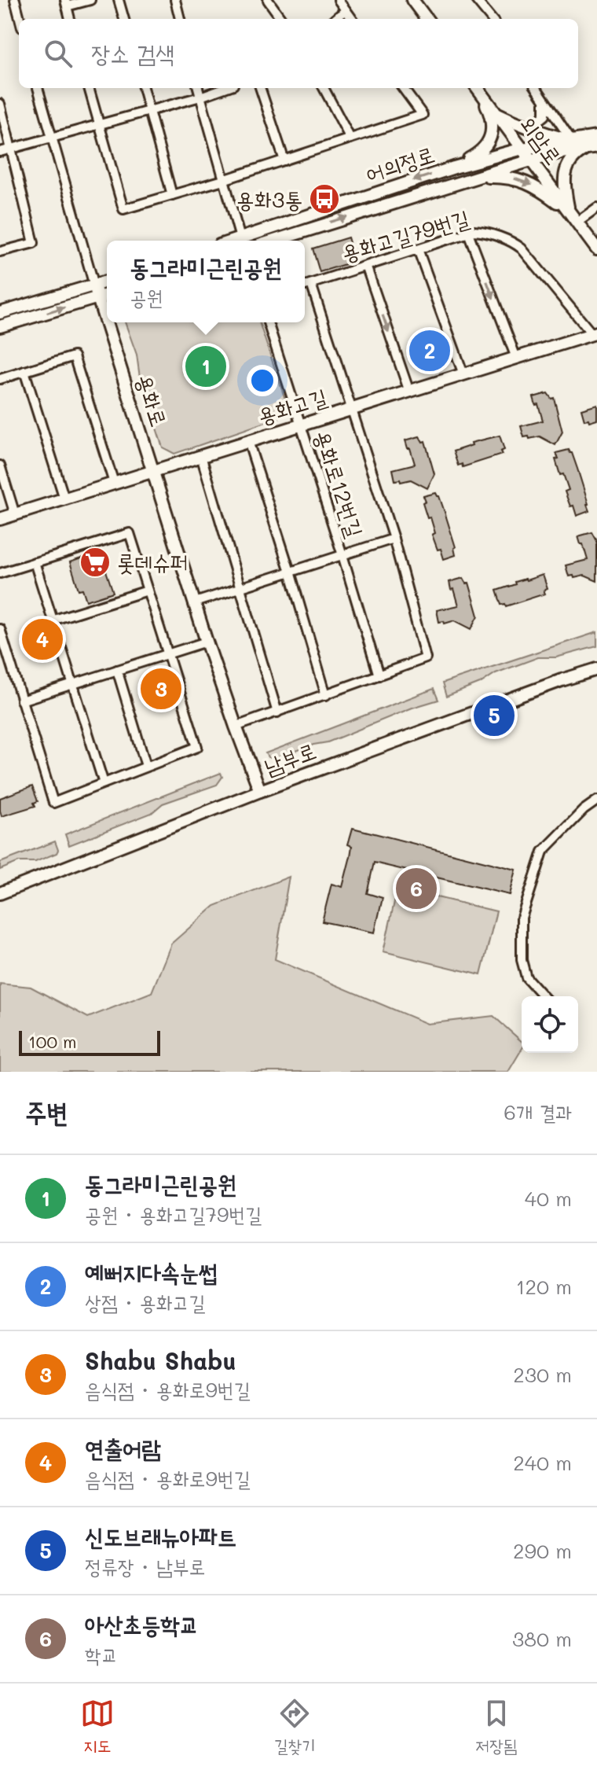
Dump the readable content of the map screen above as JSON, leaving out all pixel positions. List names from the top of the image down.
{
  "streets": {
    "street": [
      "외암로",
      "어의정로",
      "용화고길79번길",
      "용화로",
      "용화고길",
      "용화로12번길",
      "남부로"
    ]
  },
  "crossings": [
    ["외암로", "어의정로"],
    ["용화고길79번길", "용화고길"],
    ["용화고길79번길", "용화로12번길"],
    ["용화로", "용화고길"],
    ["용화로", "용화로12번길"],
    ["용화로", "남부로"],
    ["용화고길", "용화로12번길"]
  ],
  "places": {
    "bus stop": ["용화3통"],
    "supermarket": ["롯데슈퍼"]
  },
  "scale_bar": "100 m",
  "page": {
    "search": "장소 검색",
    "popup": ["동그라미근린공원", "공원"],
    "pins": [
      "2",
      "1",
      "4",
      "3",
      "5",
      "6"
    ],
    "scale": "100 m",
    "heading": ["주변", "6개 결과"],
    "list": [
      {
        "mark": "1",
        "name": "동그라미근린공원",
        "note": "공원 · 용화고길79번길",
        "value": "40 m"
      },
      {
        "mark": "2",
        "name": "예뻐지다속눈썹",
        "note": "상점 · 용화고길",
        "value": "120 m"
      },
      {
        "mark": "3",
        "name": "Shabu Shabu",
        "note": "음식점 · 용화로9번길",
        "value": "230 m"
      },
      {
        "mark": "4",
        "name": "연출어람",
        "note": "음식점 · 용화로9번길",
        "value": "240 m"
      },
      {
        "mark": "5",
        "name": "신도브래뉴아파트",
        "note": "정류장 · 남부로",
        "value": "290 m"
      },
      {
        "mark": "6",
        "name": "아산초등학교",
        "note": "학교",
        "value": "380 m"
      }
    ],
    "nav": ["지도", "길찾기", "저장됨"]
  }
}
